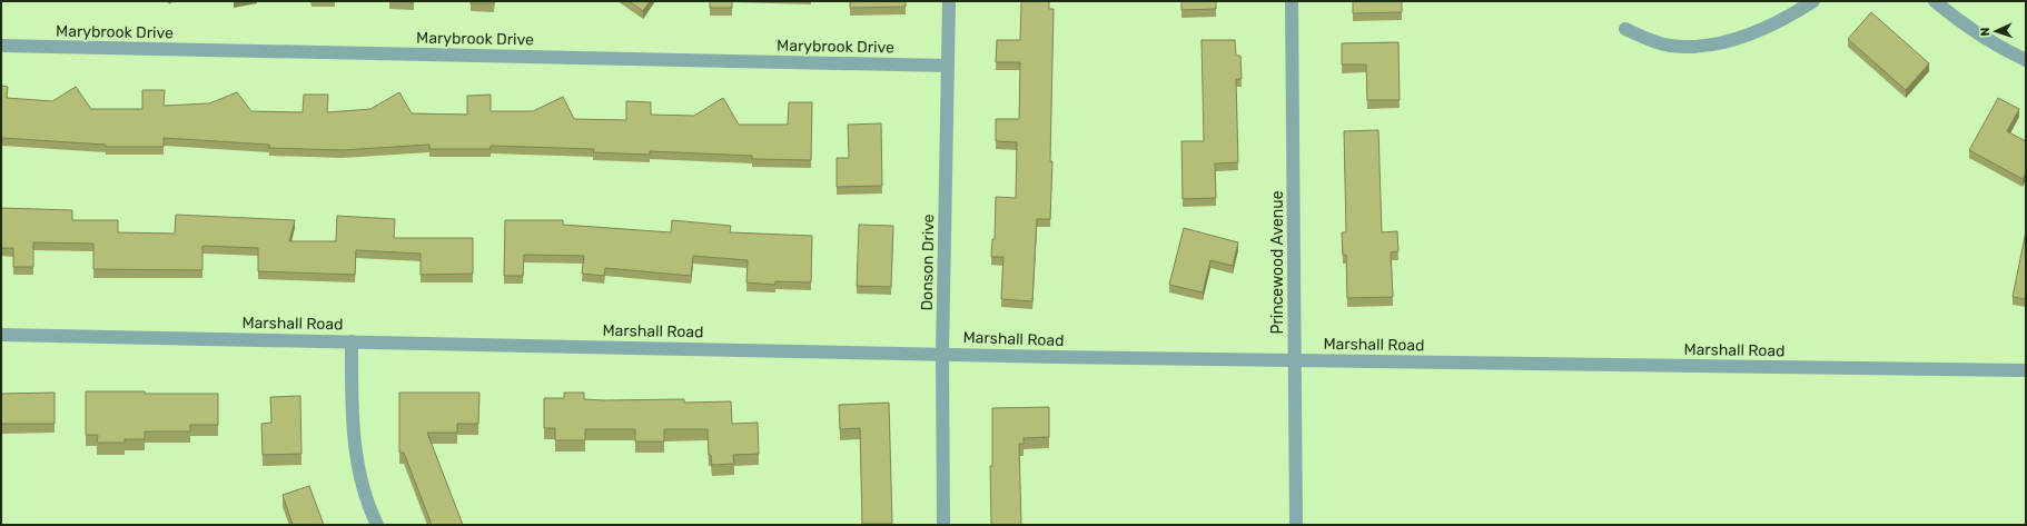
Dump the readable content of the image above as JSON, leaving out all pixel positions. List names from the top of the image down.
{
  "streets": {
    "street": [
      "Marybrook Drive",
      "Donson Drive",
      "Princewood Avenue",
      "Marshall Road"
    ]
  },
  "crossings": [
    ["Marybrook Drive", "Donson Drive"],
    ["Donson Drive", "Marshall Road"],
    ["Princewood Avenue", "Marshall Road"]
  ],
  "north": "left"
}
